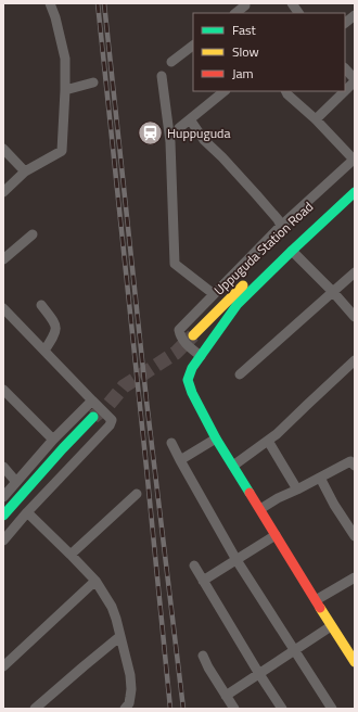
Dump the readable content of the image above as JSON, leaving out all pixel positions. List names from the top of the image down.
{
  "streets": {
    "street": ["Uppuguda Station Road"]
  },
  "places": {
    "station": ["Huppuguda"]
  },
  "legend": ["Fast", "Slow", "Jam"]
}
